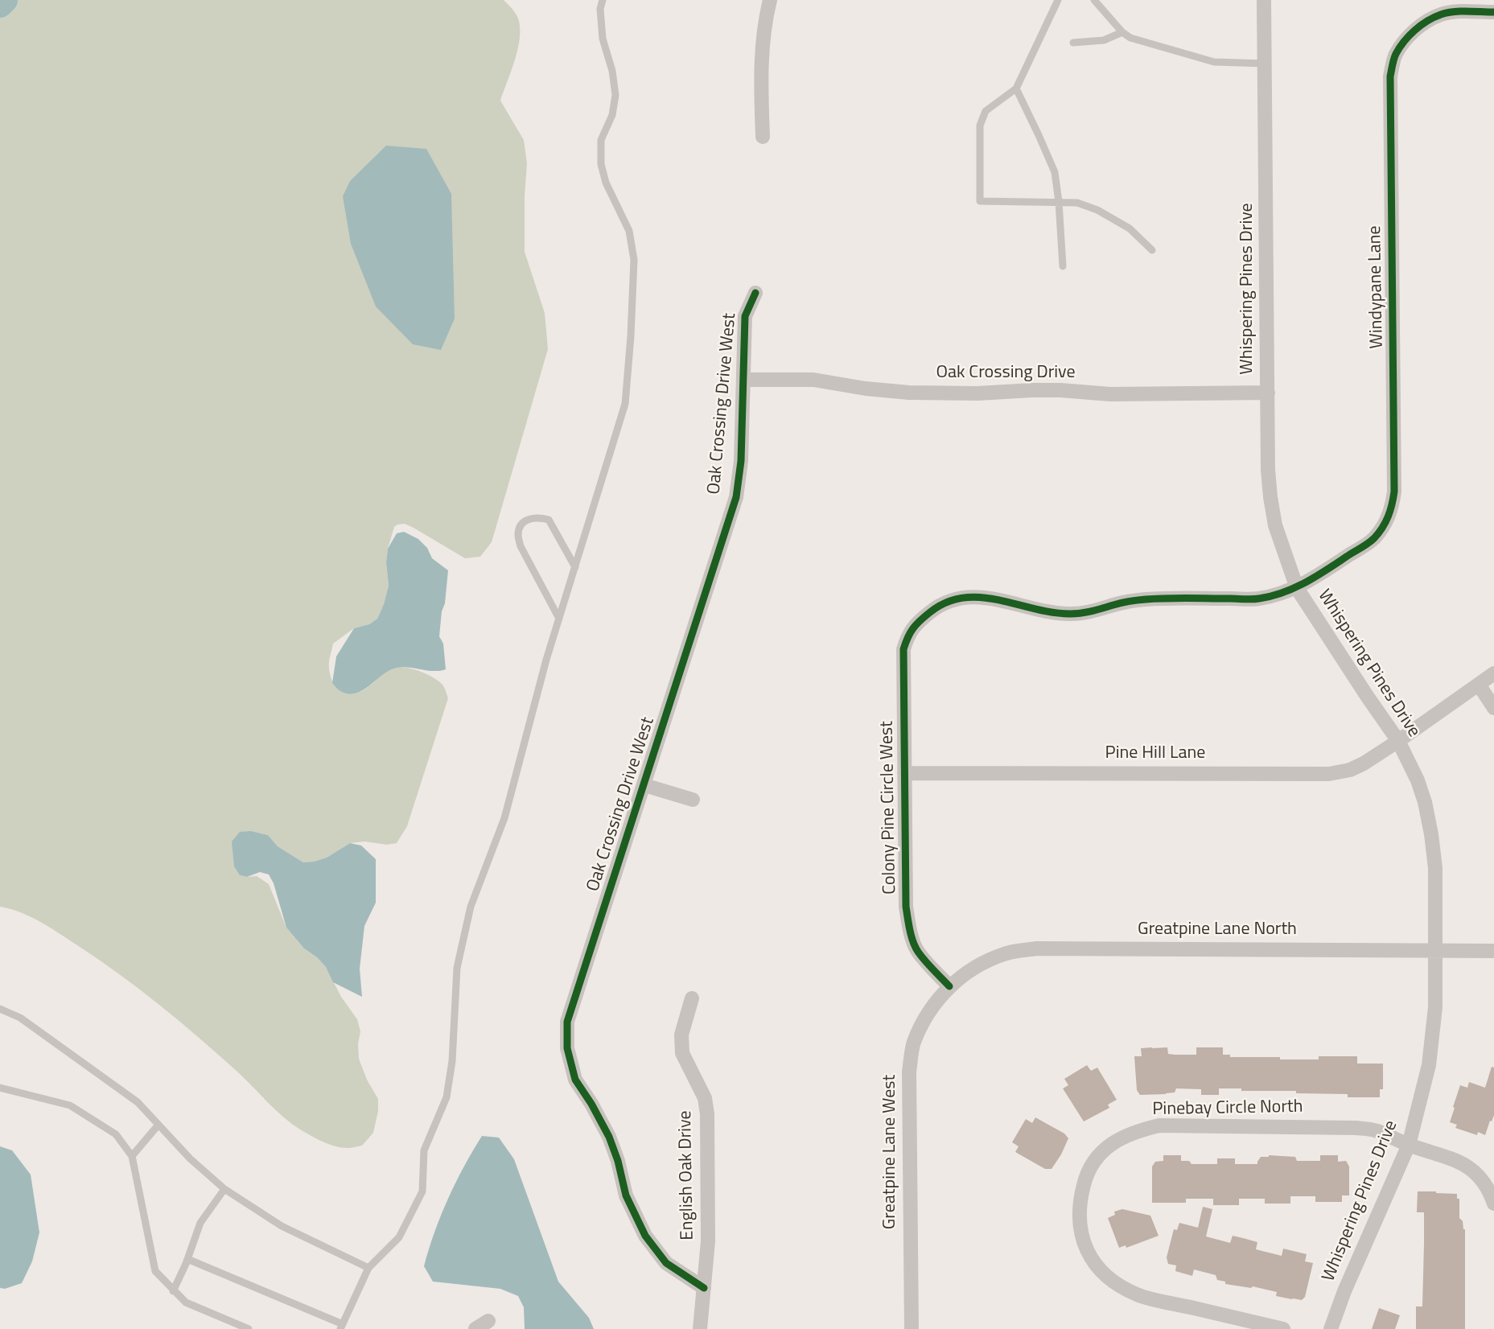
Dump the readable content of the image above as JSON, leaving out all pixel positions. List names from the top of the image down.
{
  "streets": {
    "street": [
      "Windypane Lane",
      "Whispering Pines Drive",
      "Oak Crossing Drive",
      "Oak Crossing Drive West",
      "Pine Hill Lane",
      "Colony Pine Circle West",
      "Greatpine Lane North",
      "Pinebay Circle North",
      "Greatpine Lane West",
      "English Oak Drive"
    ]
  },
  "crossings": [
    ["Windypane Lane", "Whispering Pines Drive"],
    ["Windypane Lane", "Colony Pine Circle West"],
    ["Whispering Pines Drive", "Oak Crossing Drive"],
    ["Whispering Pines Drive", "Pine Hill Lane"],
    ["Whispering Pines Drive", "Greatpine Lane North"],
    ["Whispering Pines Drive", "Pinebay Circle North"],
    ["Oak Crossing Drive", "Oak Crossing Drive West"],
    ["Oak Crossing Drive West", "English Oak Drive"],
    ["Pine Hill Lane", "Colony Pine Circle West"],
    ["Colony Pine Circle West", "Greatpine Lane North"],
    ["Colony Pine Circle West", "Greatpine Lane West"],
    ["Greatpine Lane North", "Greatpine Lane West"]
  ]
}
